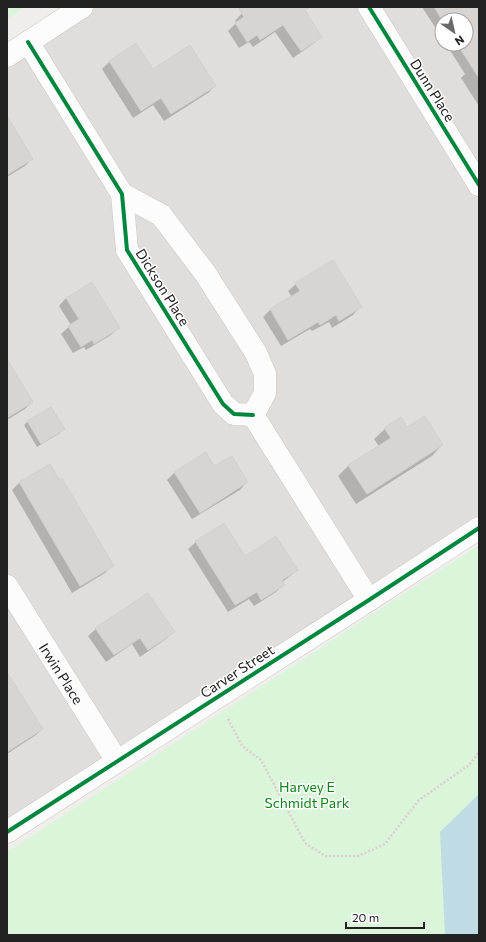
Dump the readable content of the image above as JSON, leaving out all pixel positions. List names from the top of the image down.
{
  "streets": {
    "street": [
      "Dunn Place",
      "Dickson Place",
      "Carver Street",
      "Irwin Place"
    ]
  },
  "crossings": [
    ["Carver Street", "Irwin Place"]
  ],
  "parks": ["Harvey E Schmidt Park"],
  "scale_bar": "20 m",
  "north": "bottom right"
}
